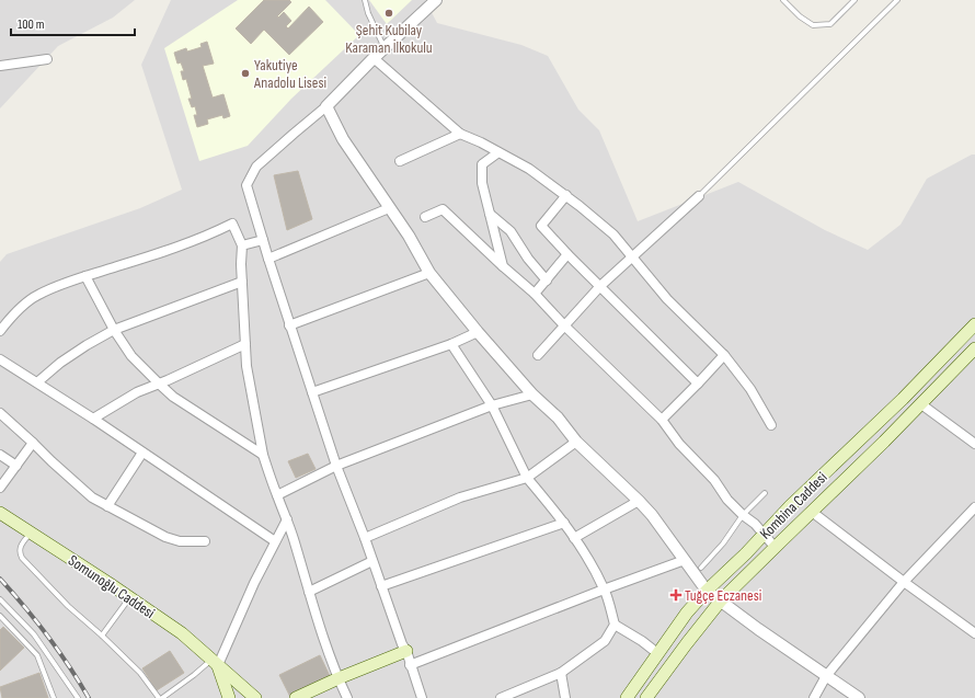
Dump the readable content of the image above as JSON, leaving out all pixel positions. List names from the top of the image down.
{
  "streets": {
    "main road": ["Kombina Caddesi", "Somunoğlu Caddesi"]
  },
  "places": {
    "other": ["Şehit Kubilay Karaman İlkokulu", "Yakutiye Anadolu Lisesi"],
    "health": ["Tuğçe Eczanesi"]
  },
  "scale_bar": "100 m"
}
